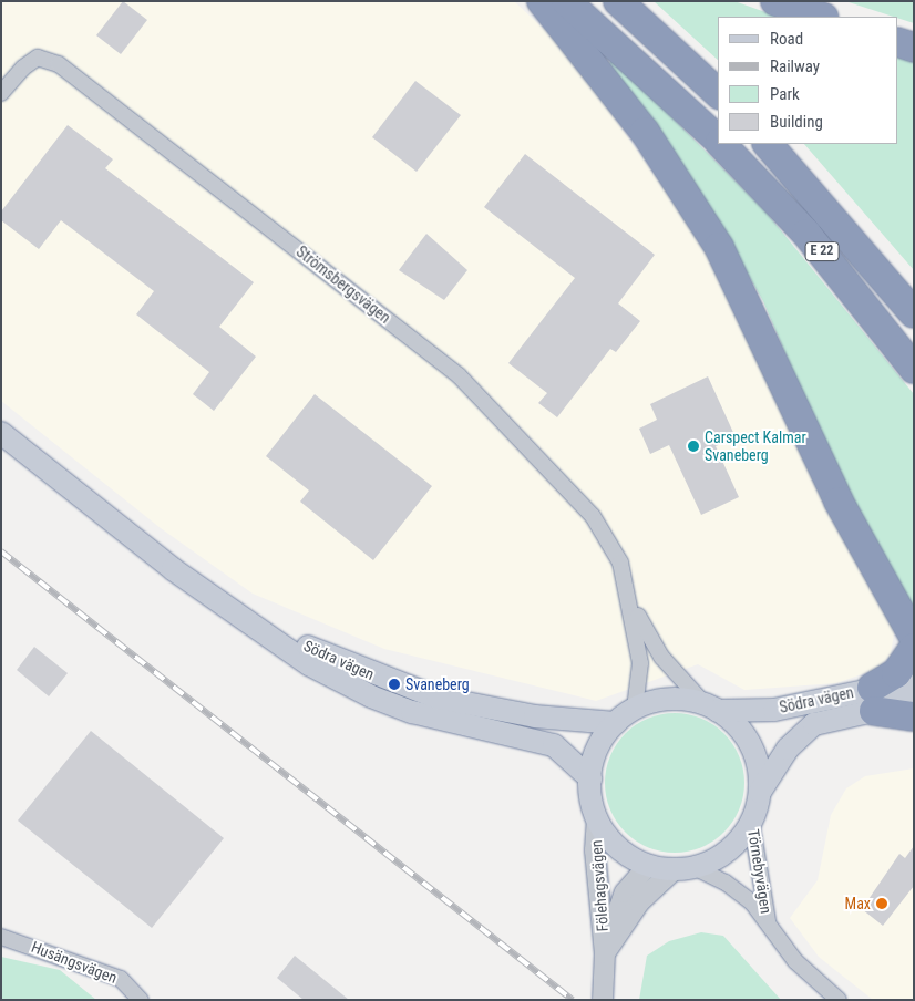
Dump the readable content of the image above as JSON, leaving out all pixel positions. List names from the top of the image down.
{
  "streets": {
    "highway": ["E 22"],
    "main road": ["Södra vägen"],
    "street": [
      "Strömsbergsvägen",
      "Törnebyvägen",
      "Fölehagsvägen",
      "Husängsvägen"
    ]
  },
  "crossings": [
    ["Strömsbergsvägen", "Södra vägen"],
    ["Strömsbergsvägen", "Törnebyvägen"],
    ["Strömsbergsvägen", "Fölehagsvägen"],
    ["Södra vägen", "Törnebyvägen"],
    ["Södra vägen", "Fölehagsvägen"],
    ["Törnebyvägen", "Fölehagsvägen"]
  ],
  "places": ["Carspect Kalmar Svaneberg", "Svaneberg", "Max"],
  "legend": [
    "Road",
    "Railway",
    "Park",
    "Building"
  ]
}
